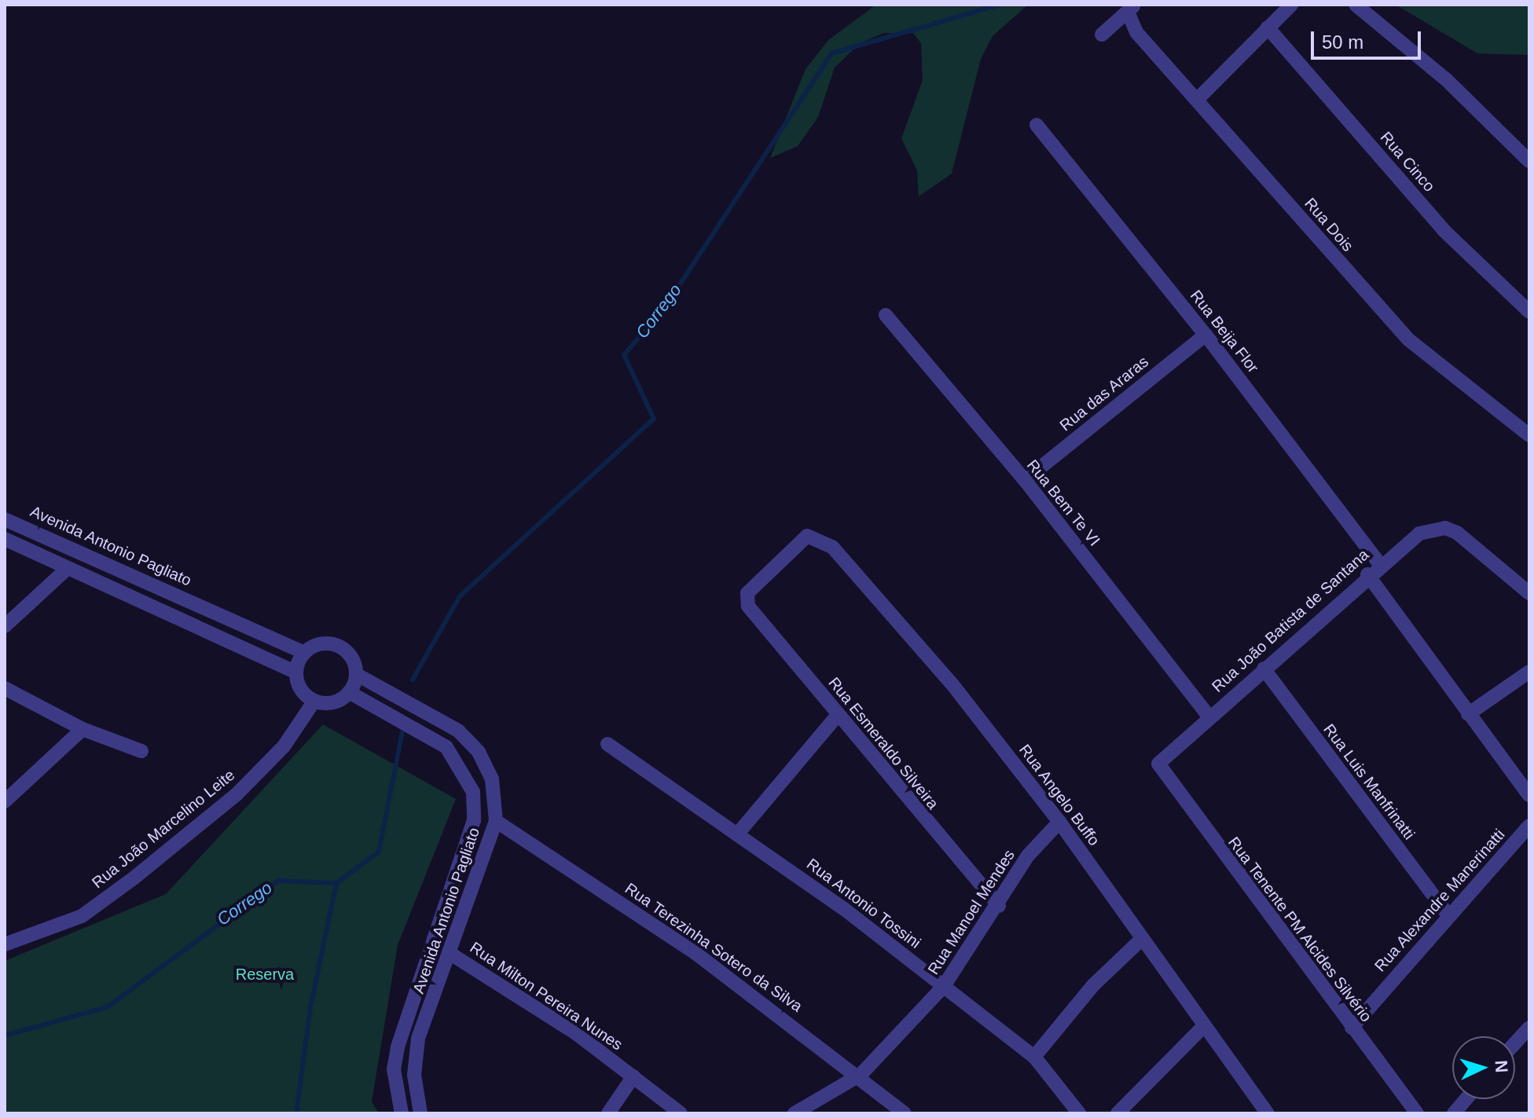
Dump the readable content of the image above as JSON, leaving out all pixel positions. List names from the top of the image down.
{
  "streets": {
    "street": [
      "Rua Cinco",
      "Rua Dois",
      "Rua Beija Flor",
      "Rua das Araras",
      "Rua Bem Te VI",
      "Avenida Antonio Pagliato",
      "Rua João Batista de Santana",
      "Rua Esmeraldo Silveira",
      "Rua Luis Manfrinatti",
      "Rua Angelo Buffo",
      "Rua João Marcelino Leite",
      "Rua Alexandre Manerinatti",
      "Rua Antonio Tossini",
      "Rua Manoel Mendes",
      "Rua Tenente PM Alcides Silvério",
      "Rua Terezinha Sotero da Silva",
      "Rua Milton Pereira Nunes"
    ]
  },
  "crossings": [
    ["Rua Beija Flor", "Rua das Araras"],
    ["Rua Beija Flor", "Rua João Batista de Santana"],
    ["Rua das Araras", "Rua Bem Te VI"],
    ["Rua Bem Te VI", "Rua João Batista de Santana"],
    ["Avenida Antonio Pagliato", "Rua João Marcelino Leite"],
    ["Avenida Antonio Pagliato", "Rua Terezinha Sotero da Silva"],
    ["Avenida Antonio Pagliato", "Rua Milton Pereira Nunes"],
    ["Rua João Batista de Santana", "Rua Luis Manfrinatti"],
    ["Rua João Batista de Santana", "Rua Tenente PM Alcides Silvério"],
    ["Rua Esmeraldo Silveira", "Rua Angelo Buffo"],
    ["Rua Esmeraldo Silveira", "Rua Manoel Mendes"],
    ["Rua Luis Manfrinatti", "Rua Alexandre Manerinatti"],
    ["Rua Angelo Buffo", "Rua Manoel Mendes"],
    ["Rua Alexandre Manerinatti", "Rua Tenente PM Alcides Silvério"],
    ["Rua Antonio Tossini", "Rua Manoel Mendes"],
    ["Rua Manoel Mendes", "Rua Terezinha Sotero da Silva"]
  ],
  "water": ["Corrego"],
  "parks": ["Reserva"],
  "scale_bar": "50 m",
  "north": "right"
}
